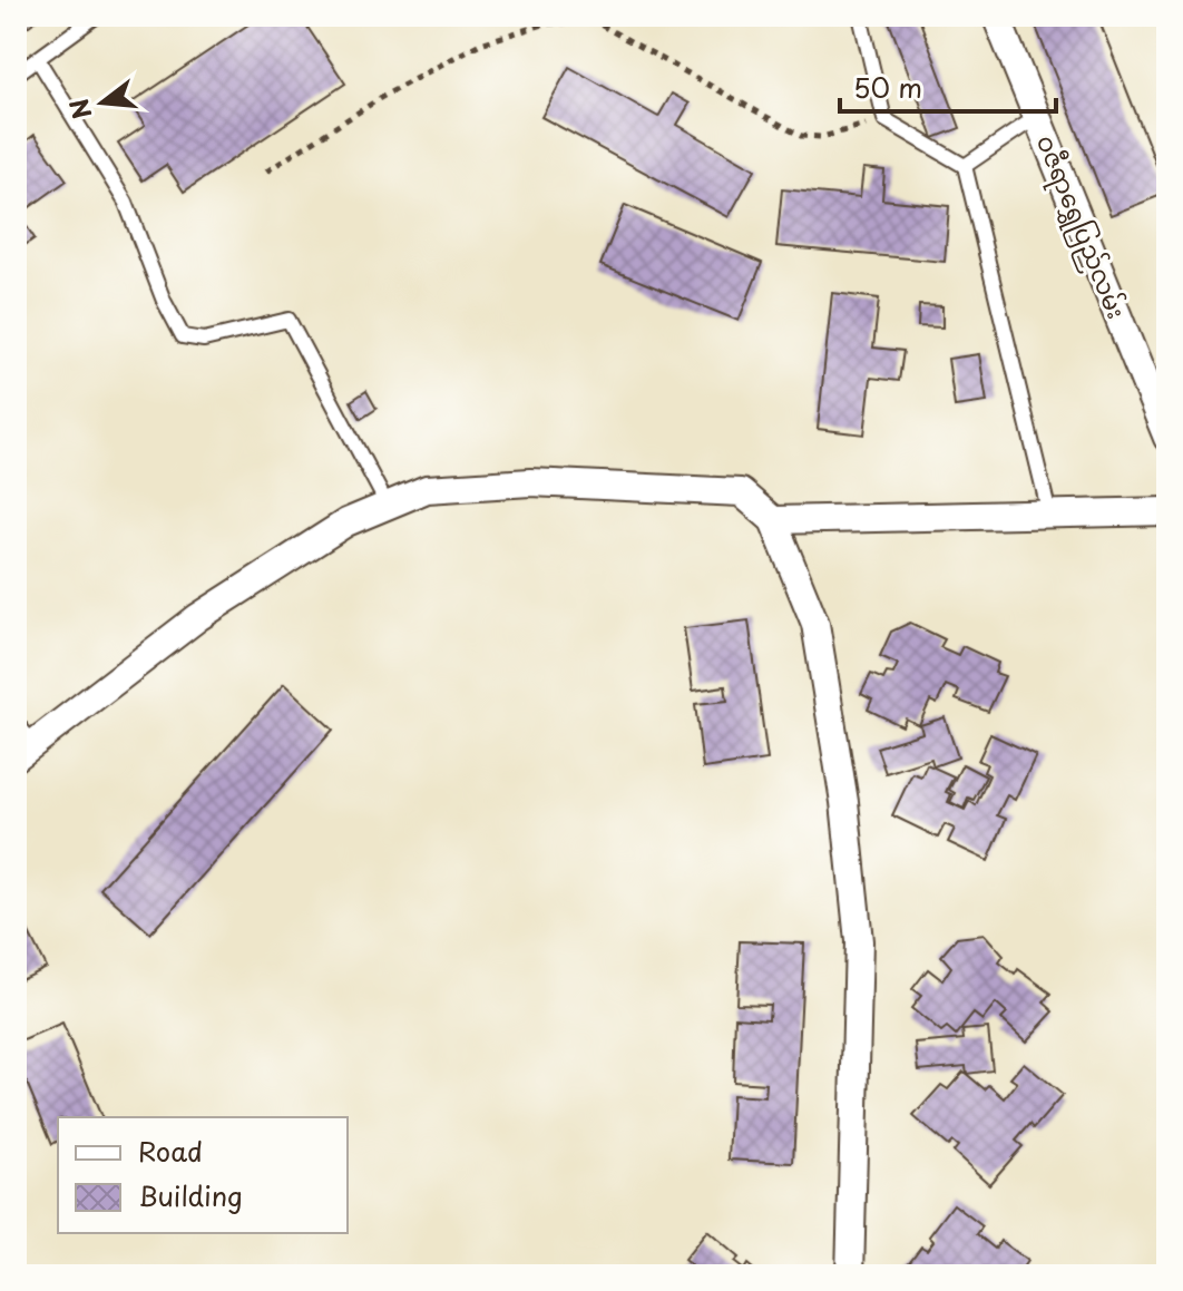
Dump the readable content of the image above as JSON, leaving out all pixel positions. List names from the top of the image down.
{
  "streets": {
    "street": ["ဝဇီရာရွှေပြည်လမ်း"]
  },
  "legend": ["Road", "Building"],
  "scale_bar": "50 m",
  "north": "left"
}
